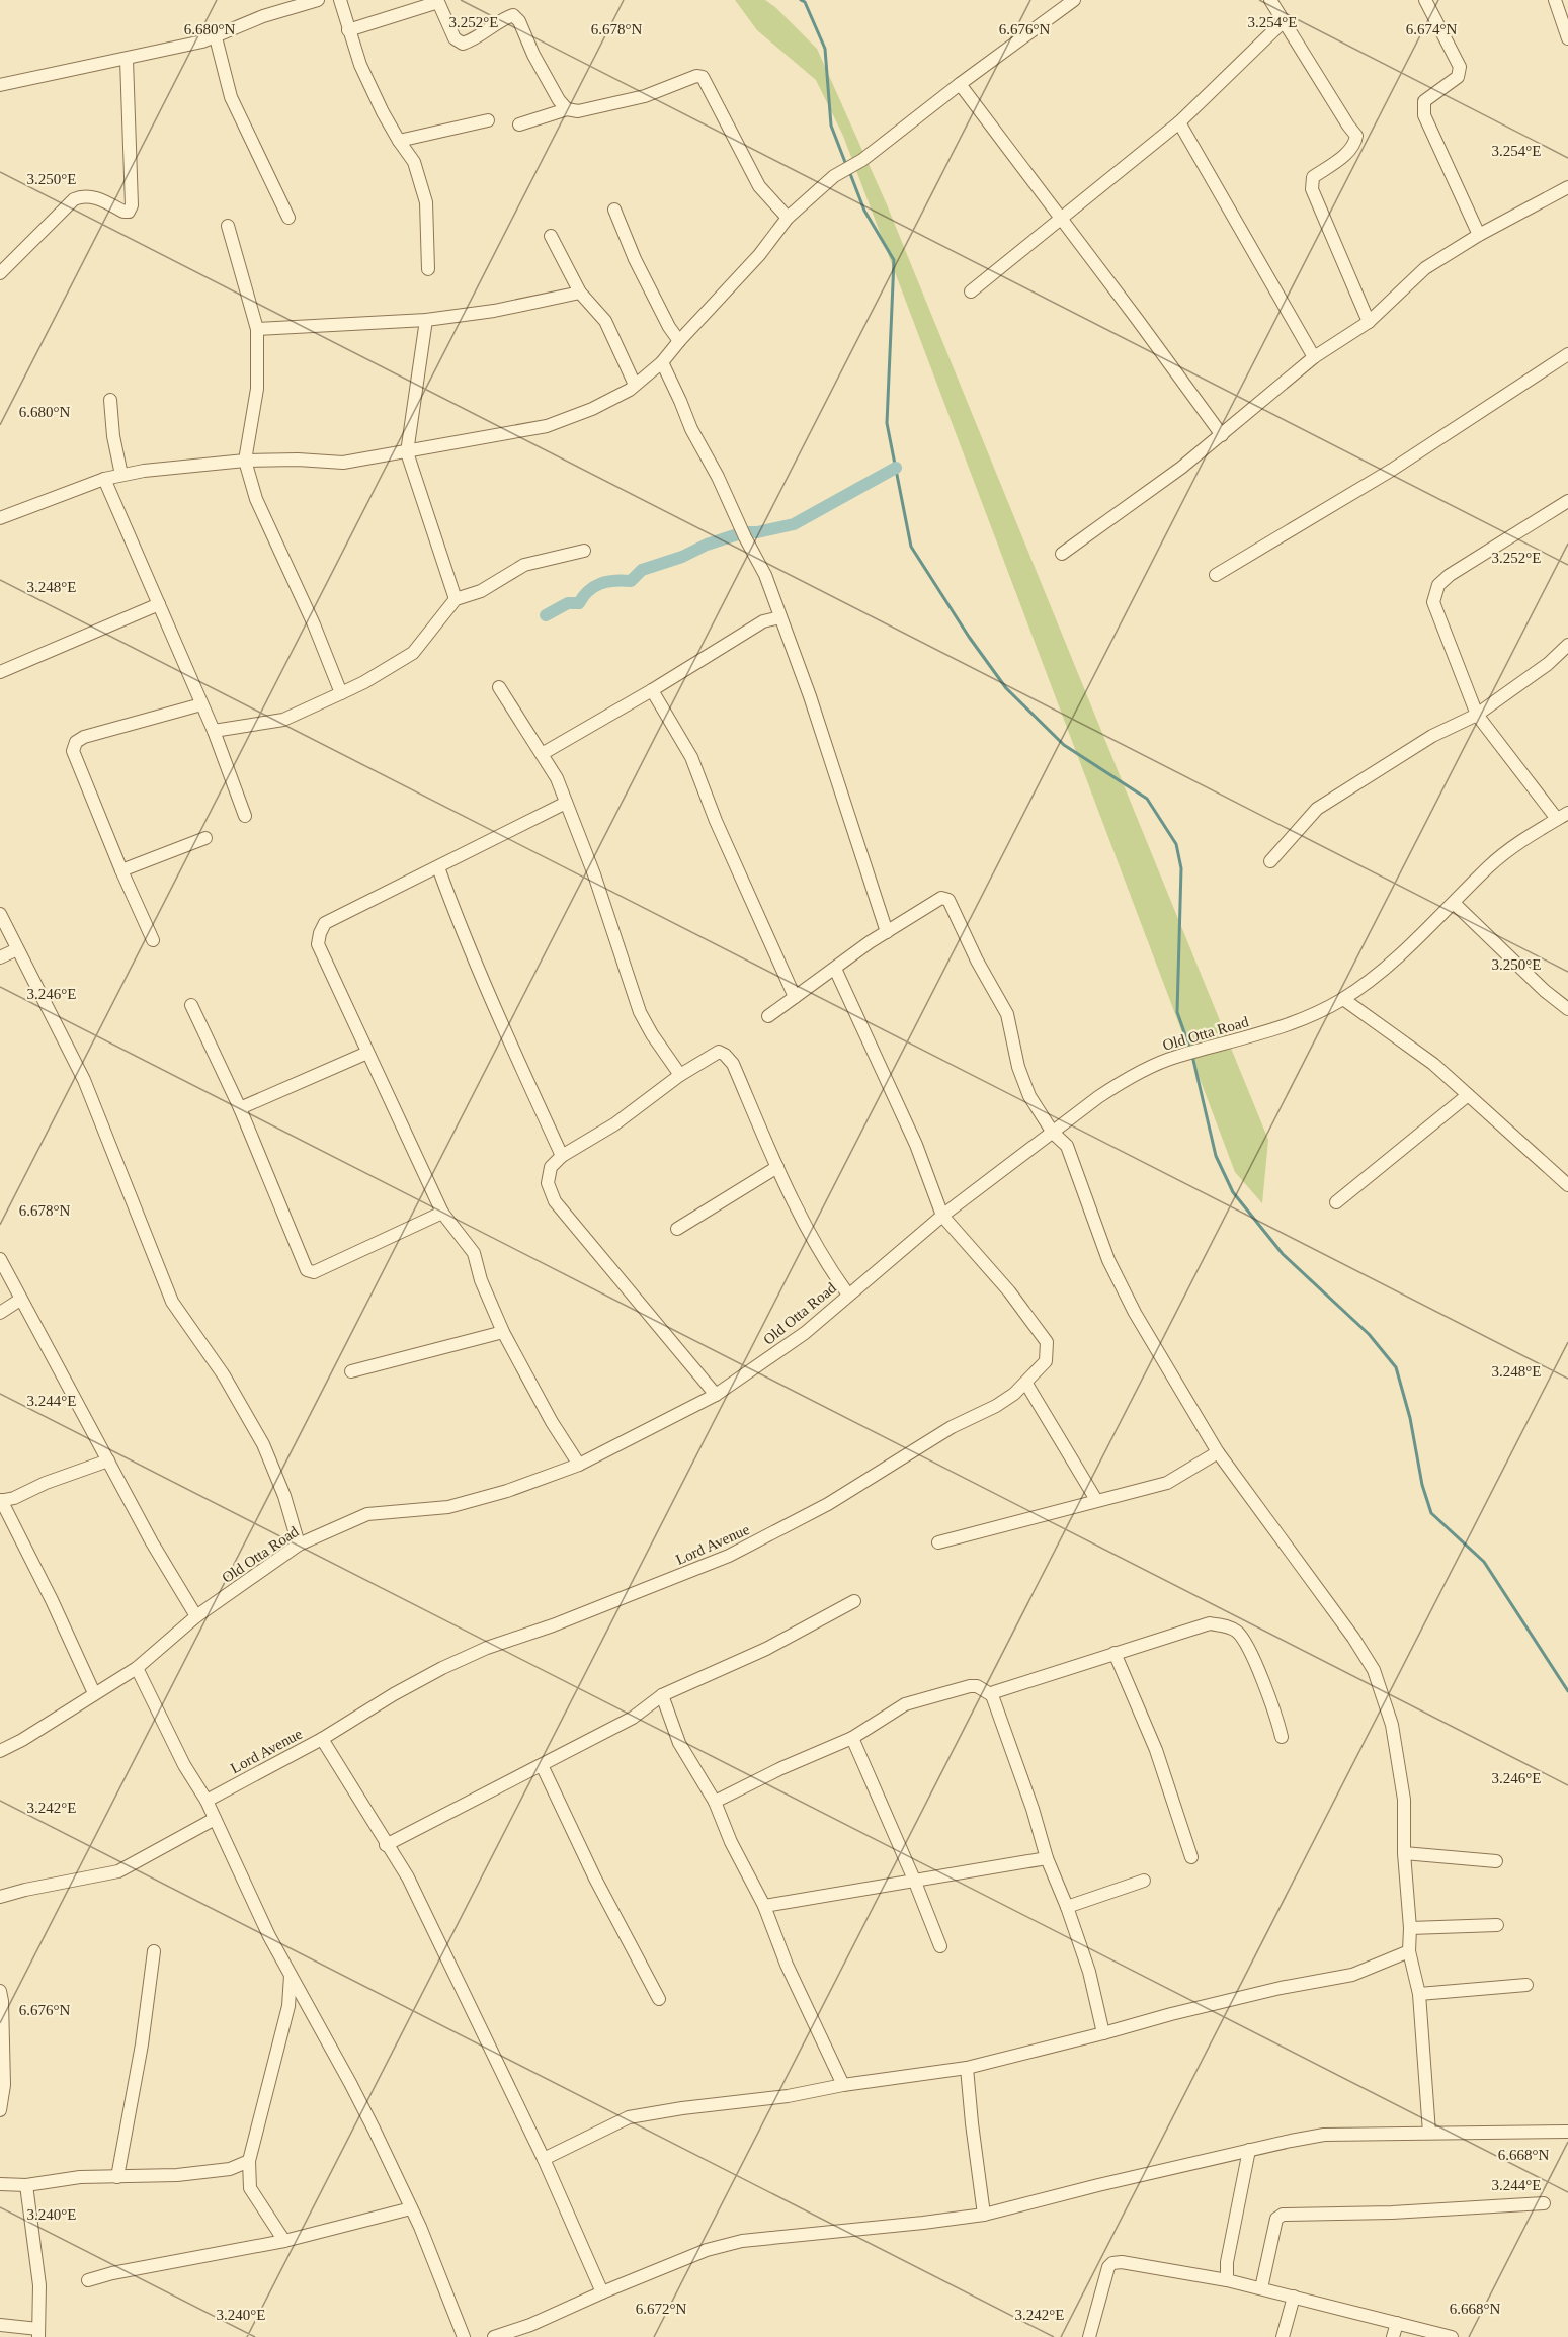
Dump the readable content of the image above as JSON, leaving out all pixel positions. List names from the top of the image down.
{
  "streets": {
    "street": ["Old Otta Road", "Lord Avenue"]
  },
  "crossings": [
    ["Old Otta Road", "Lord Avenue"]
  ],
  "coordinates": [
    "3.252°E",
    "3.254°E",
    "6.680°N",
    "6.678°N",
    "6.676°N",
    "6.674°N",
    "3.250°E",
    "3.248°E",
    "3.246°E",
    "3.244°E",
    "3.242°E",
    "6.668°N",
    "3.240°E",
    "6.672°N"
  ]
}
